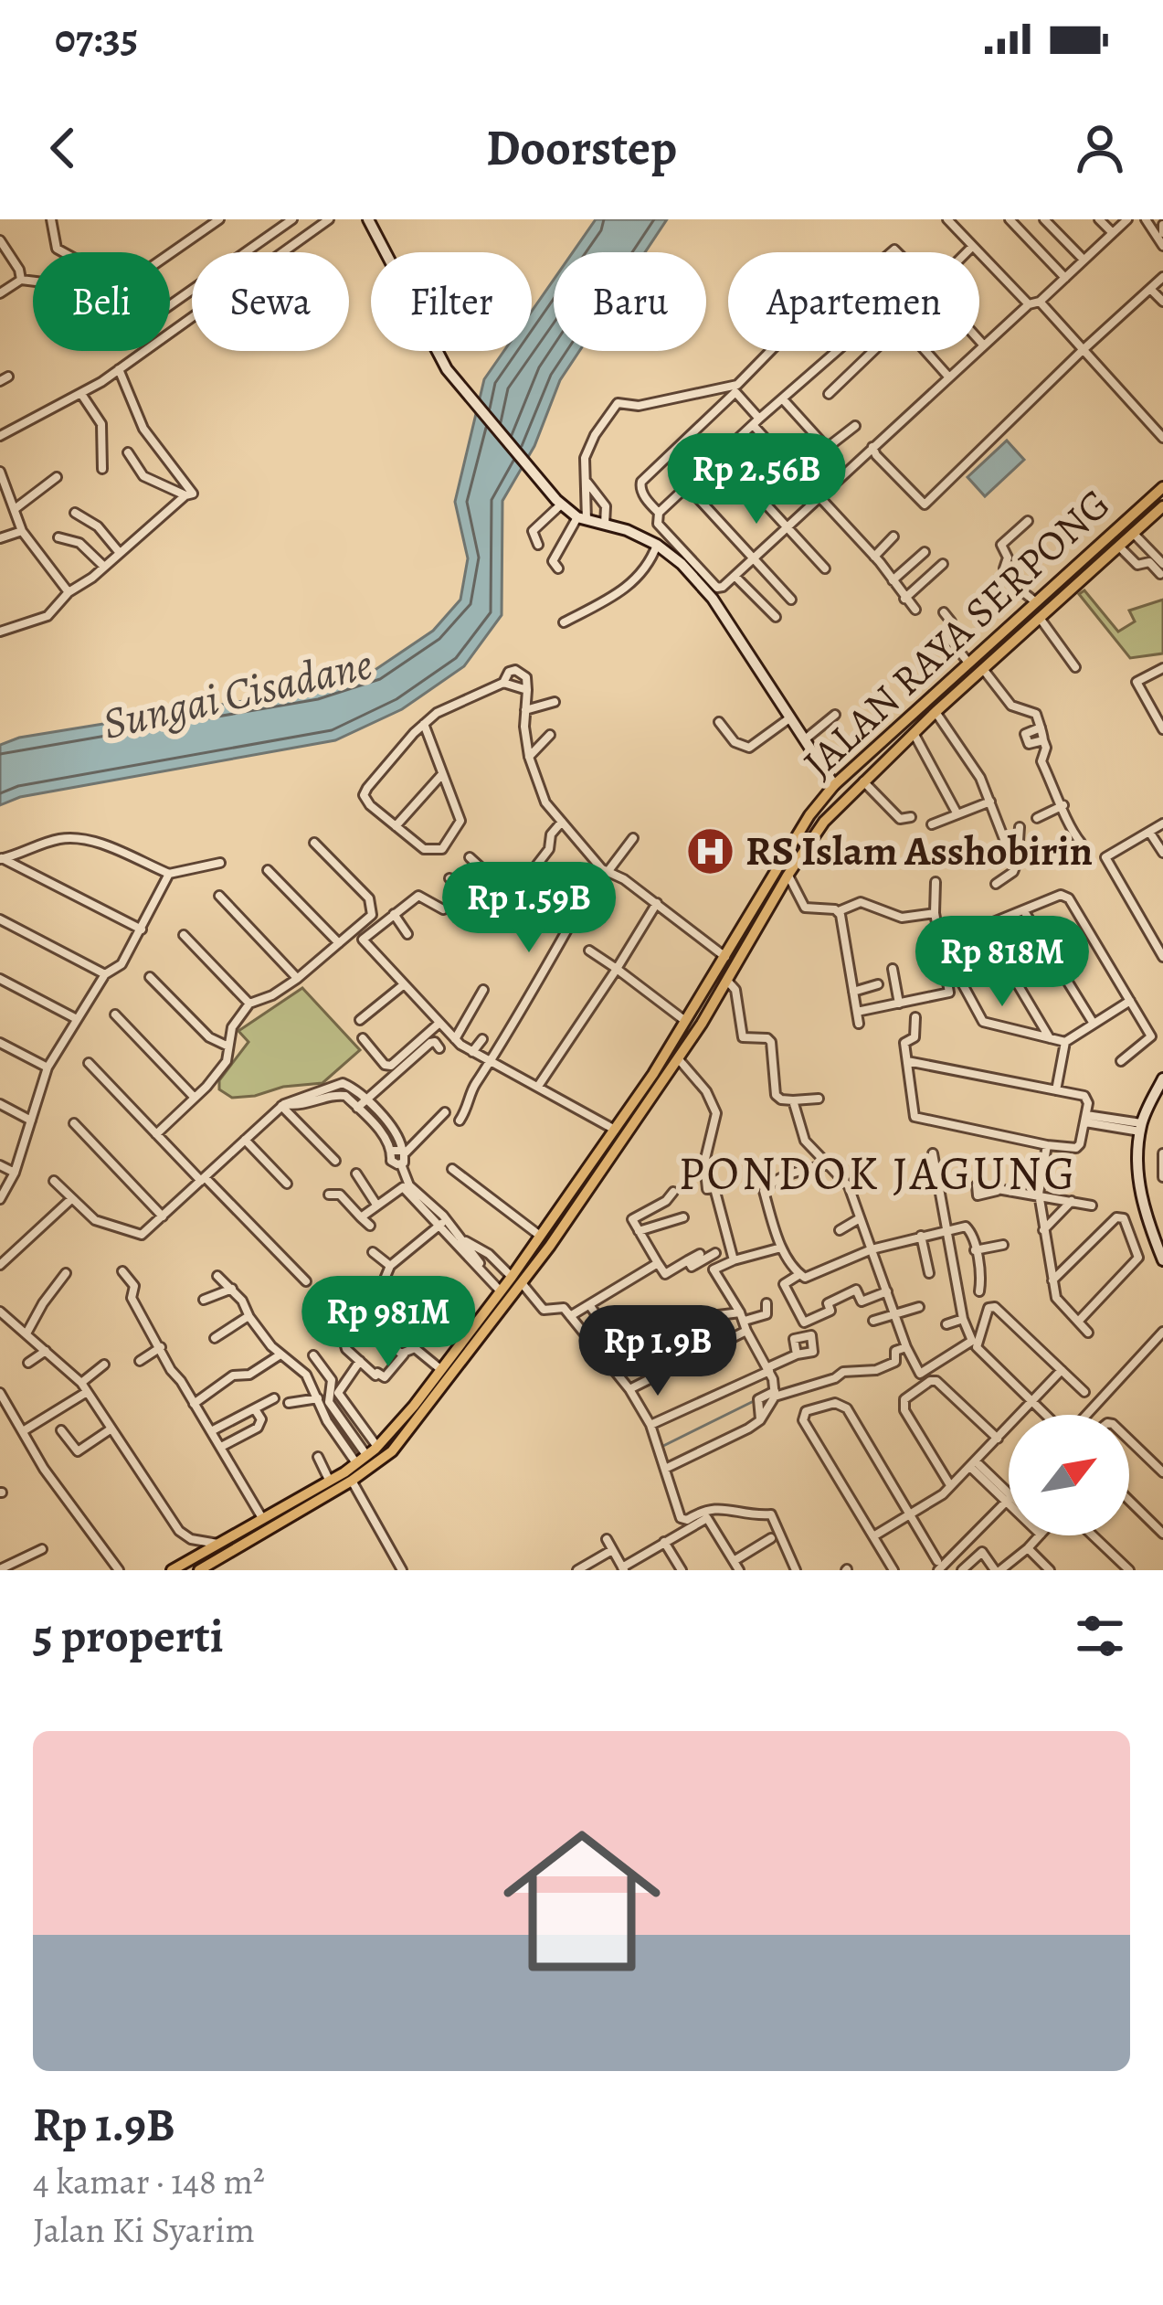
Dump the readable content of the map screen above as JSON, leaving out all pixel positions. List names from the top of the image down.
{
  "streets": {
    "main road": ["JALAN RAYA SERPONG"]
  },
  "districts": ["PONDOK JAGUNG"],
  "water": ["Sungai Cisadane"],
  "places": {
    "hospital": ["RS Islam Asshobirin"]
  },
  "north": "top right",
  "page": {
    "status": "07:35",
    "header": "Doorstep",
    "chip": [
      "Beli",
      "Sewa",
      "Filter",
      "Baru",
      "Apartemen"
    ],
    "price": [
      "Rp 2.56B",
      "Rp 1.59B",
      "Rp 818M",
      "Rp 981M",
      "Rp 1.9B"
    ],
    "heading": "5 properti",
    "list": [
      {
        "name": "Rp 1.9B",
        "note": "4 kamar · 148 m² · Jalan Ki Syarim"
      }
    ]
  }
}
